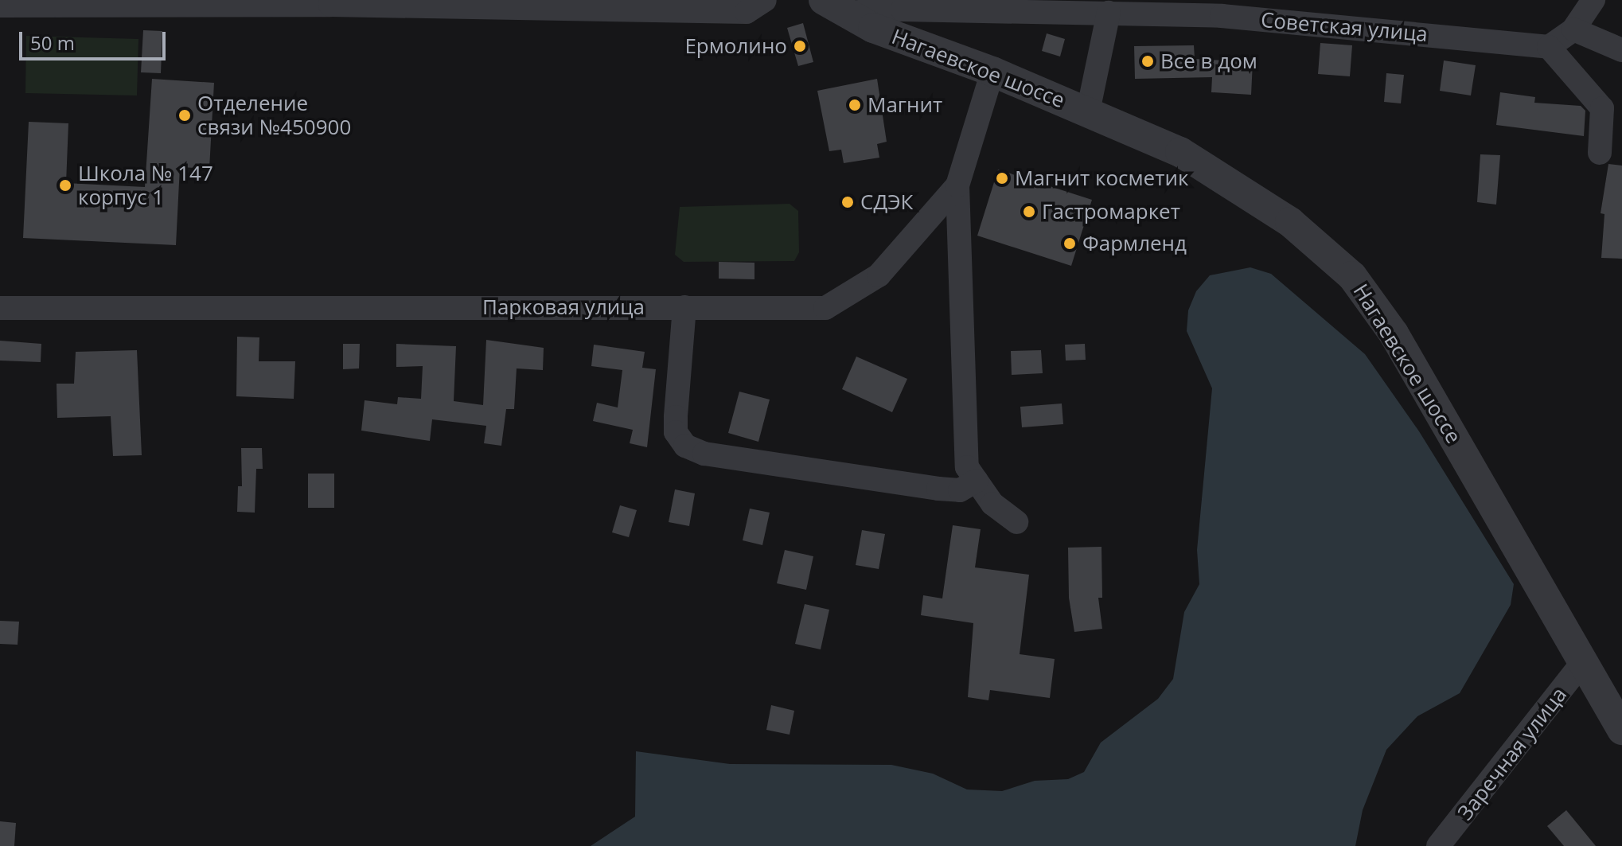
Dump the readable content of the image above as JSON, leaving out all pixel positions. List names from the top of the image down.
{
  "streets": {
    "street": [
      "Советская улица",
      "Нагаевское шоссе",
      "Парковая улица",
      "Заречная улица"
    ]
  },
  "crossings": [
    ["Советская улица", "Нагаевское шоссе"],
    ["Нагаевское шоссе", "Парковая улица"],
    ["Нагаевское шоссе", "Заречная улица"]
  ],
  "places": [
    "Ермолино",
    "Все в дом",
    "Магнит",
    "Отделение связи №450900",
    "Магнит косметик",
    "Школа № 147 корпус 1",
    "СДЭК",
    "Гастромаркет",
    "Фармленд"
  ],
  "scale_bar": "50 m"
}
